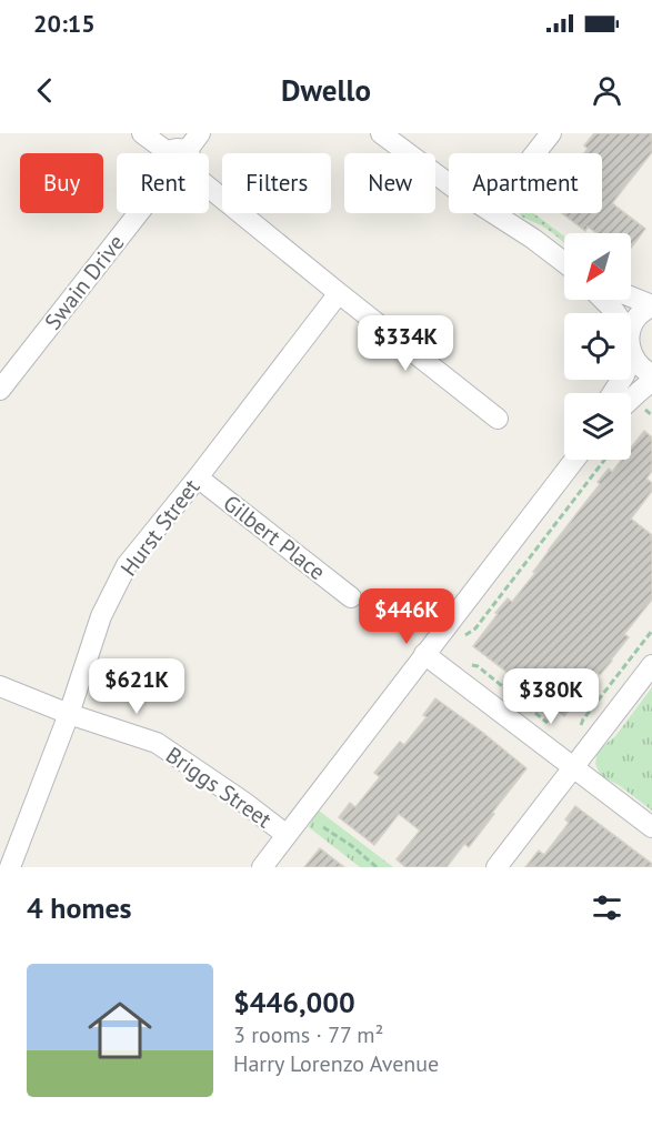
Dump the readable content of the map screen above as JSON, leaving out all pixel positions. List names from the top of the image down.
{
  "streets": {
    "street": [
      "Swain Drive",
      "Hurst Street",
      "Gilbert Place",
      "Briggs Street"
    ]
  },
  "crossings": [
    ["Hurst Street", "Gilbert Place"],
    ["Hurst Street", "Briggs Street"]
  ],
  "north": "bottom left",
  "page": {
    "status": "20:15",
    "header": "Dwello",
    "chip": [
      "Buy",
      "Rent",
      "Filters",
      "New",
      "Apartment"
    ],
    "price": [
      "$334K",
      "$446K",
      "$621K",
      "$380K"
    ],
    "heading": "4 homes",
    "list": [
      {
        "name": "$446,000",
        "note": "3 rooms · 77 m² · Harry Lorenzo Avenue"
      }
    ]
  }
}
